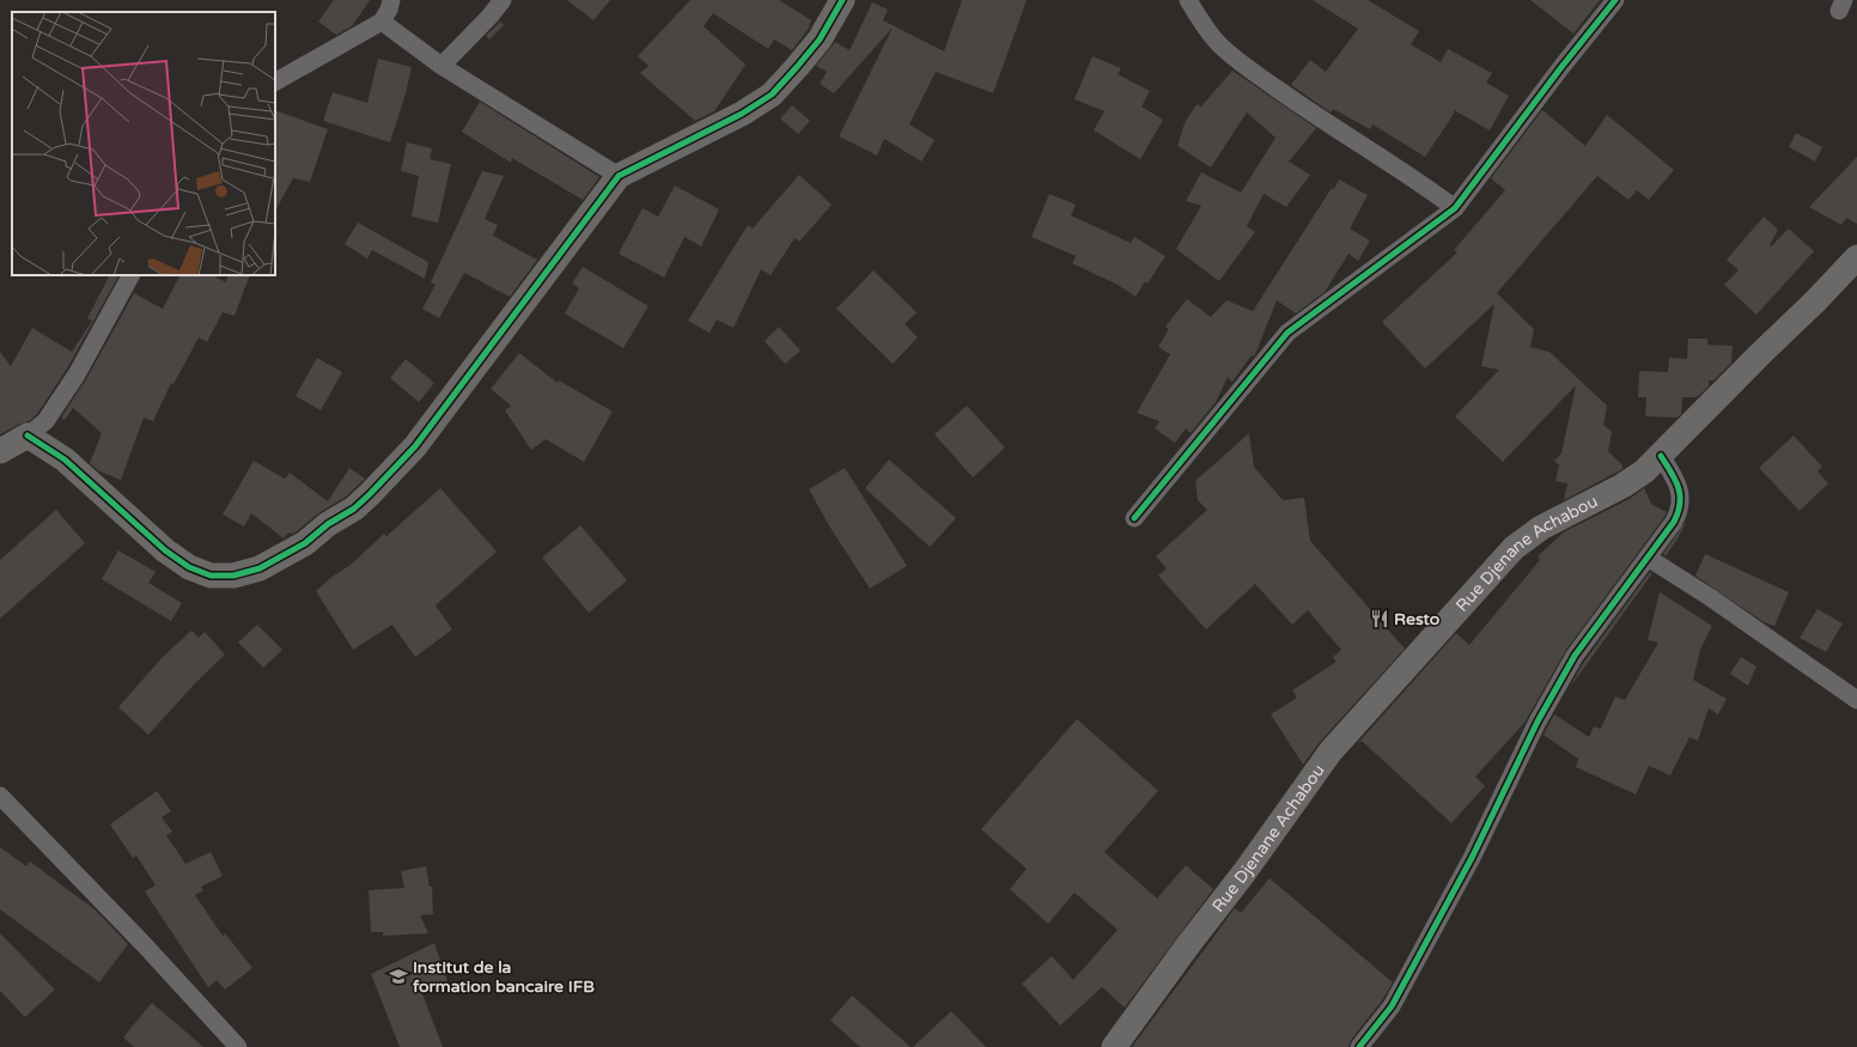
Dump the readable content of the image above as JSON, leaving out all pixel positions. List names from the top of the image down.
{
  "streets": {
    "street": ["Rue Djenane Achabou"]
  },
  "places": {
    "restaurant": ["Resto"],
    "school or university": ["Institut de la formation bancaire IFB"]
  }
}
